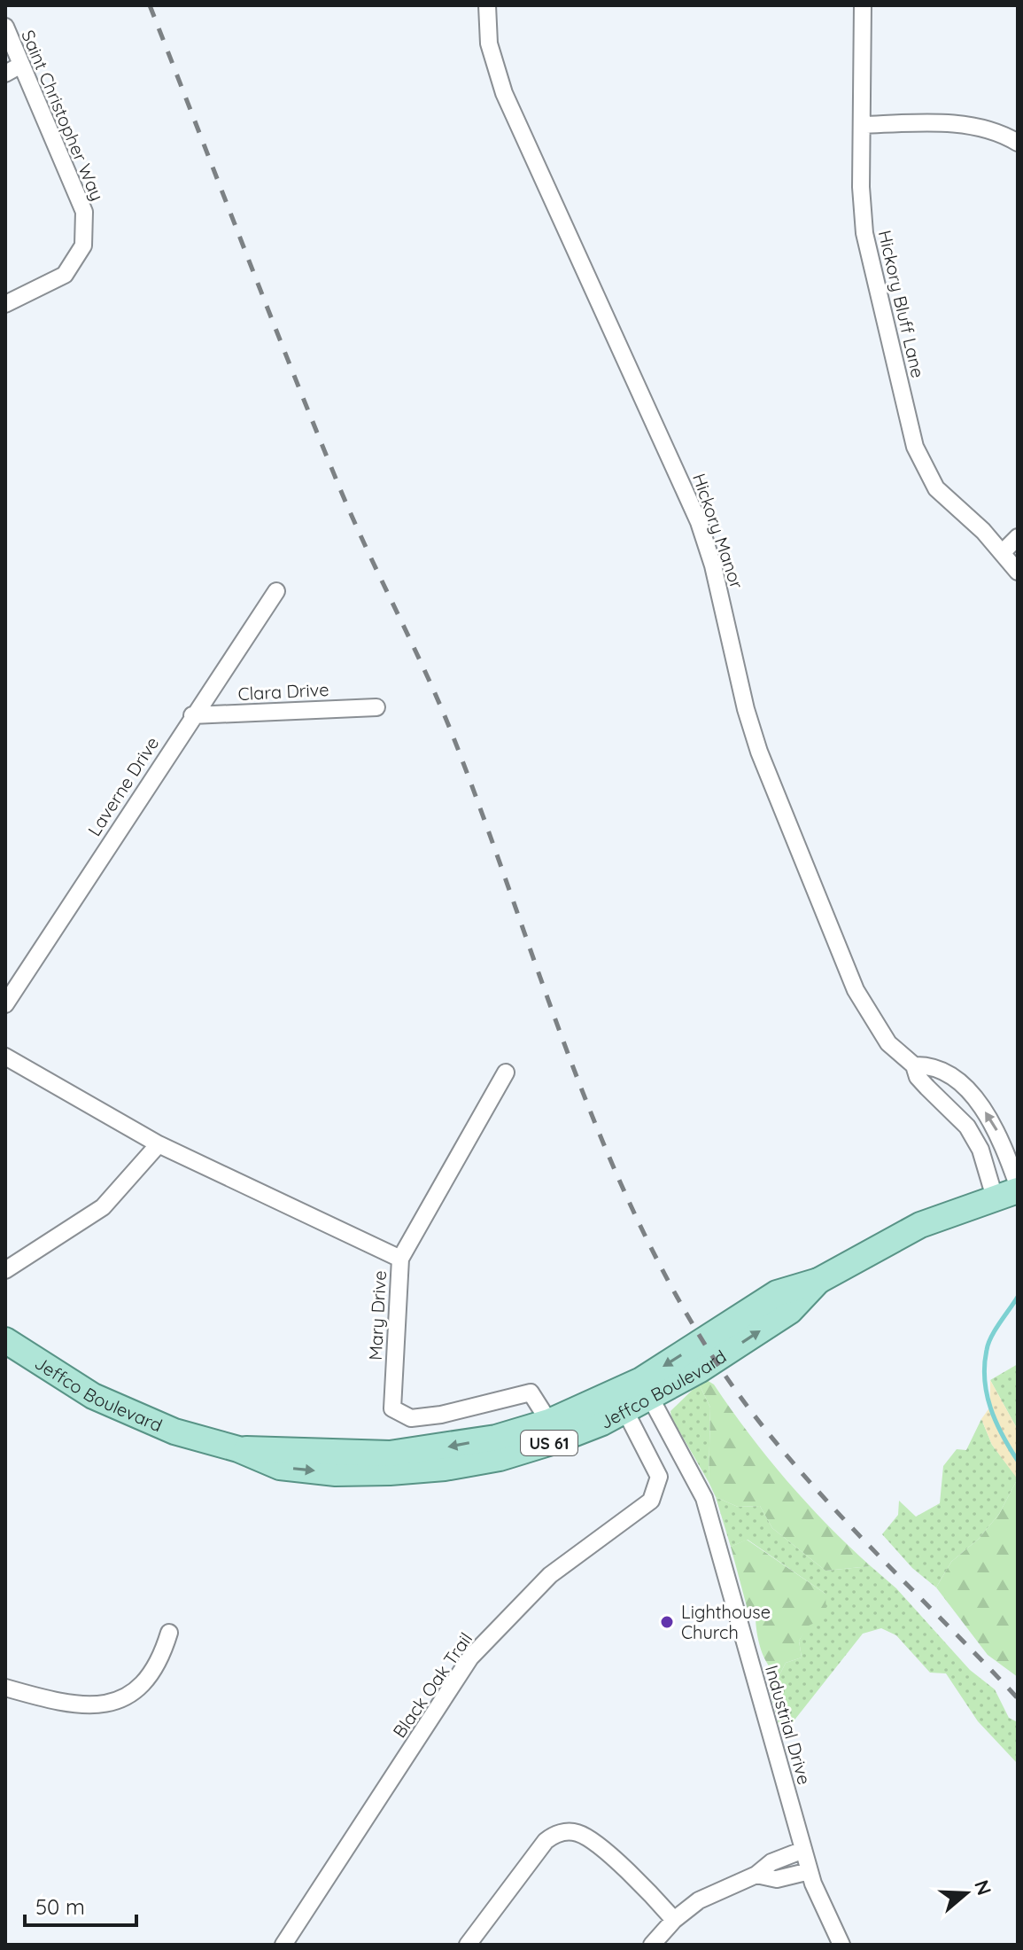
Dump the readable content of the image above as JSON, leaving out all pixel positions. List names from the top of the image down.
{
  "streets": {
    "main road": ["Jeffco Boulevard", "US 61"],
    "street": [
      "Saint Christopher Way",
      "Hickory Bluff Lane",
      "Hickory Manor",
      "Clara Drive",
      "Laverne Drive",
      "Mary Drive",
      "Black Oak Trail",
      "Industrial Drive"
    ]
  },
  "crossings": [
    ["Hickory Manor", "Jeffco Boulevard"],
    ["Clara Drive", "Laverne Drive"],
    ["Mary Drive", "Jeffco Boulevard"],
    ["Jeffco Boulevard", "Black Oak Trail"],
    ["Jeffco Boulevard", "Industrial Drive"]
  ],
  "places": ["Lighthouse Church"],
  "scale_bar": "50 m",
  "north": "right"
}
